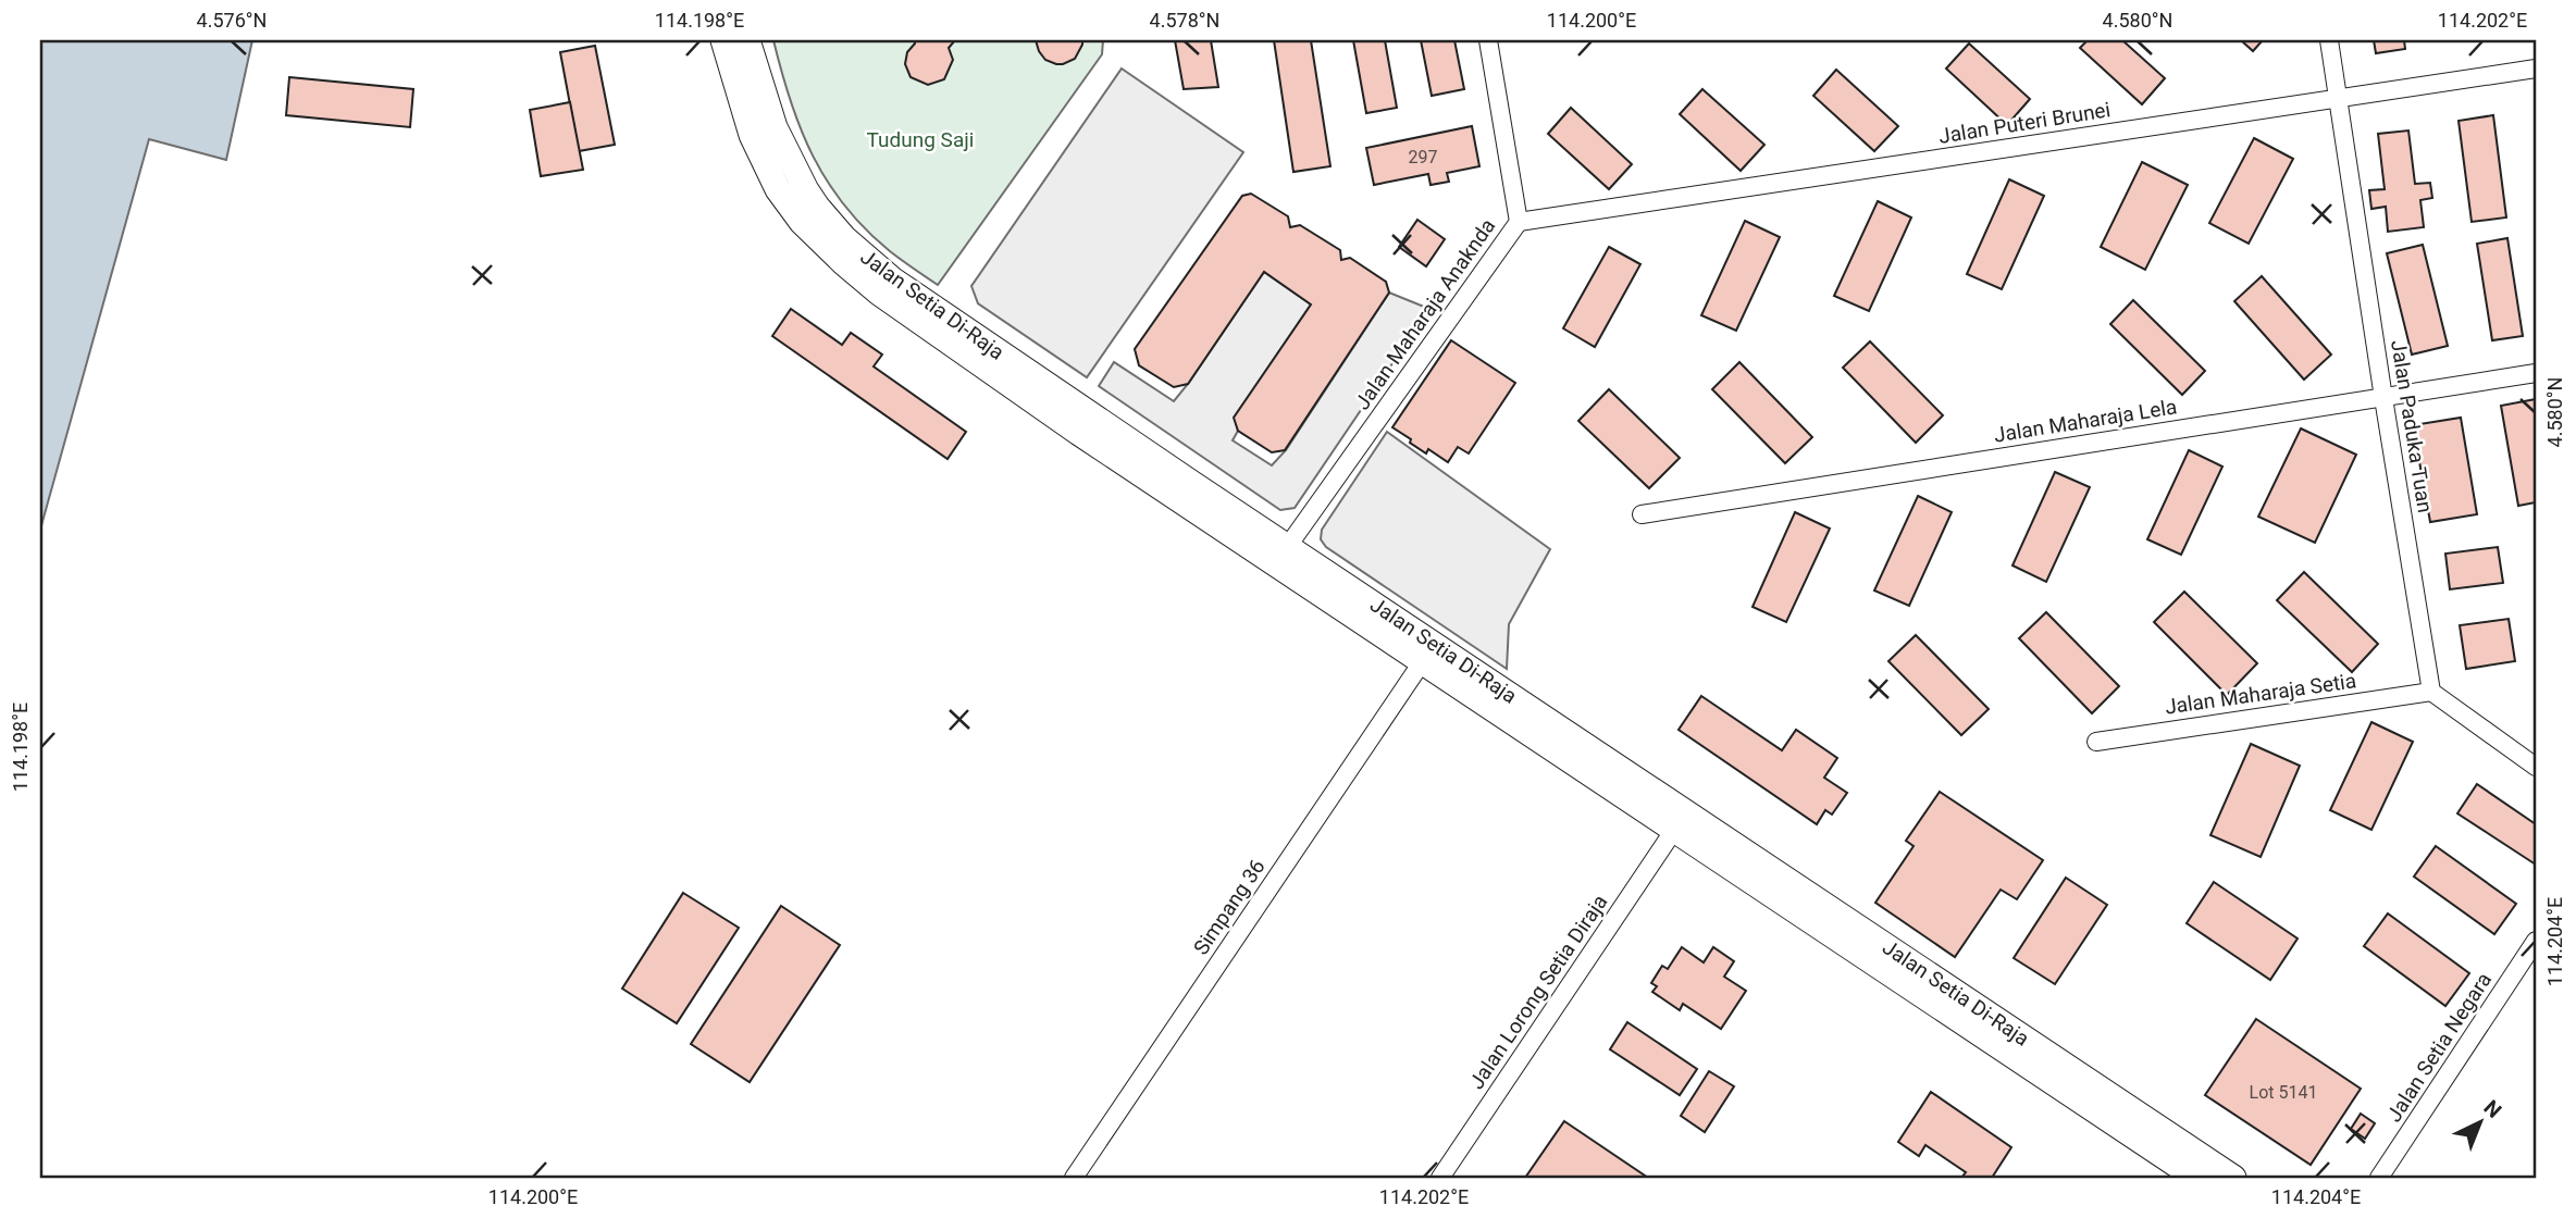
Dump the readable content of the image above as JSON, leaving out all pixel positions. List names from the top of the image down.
{
  "streets": {
    "main road": ["Jalan Setia Di-Raja"],
    "street": [
      "Jalan Puteri Brunei",
      "Jalan Maharaja Anaknda",
      "Jalan Maharaja Lela",
      "Jalan Paduka Tuan",
      "Jalan Maharaja Setia",
      "Simpang 36",
      "Jalan Lorong Setia Diraja",
      "Jalan Setia Negara"
    ]
  },
  "crossings": [
    ["Jalan Puteri Brunei", "Jalan Maharaja Anaknda"],
    ["Jalan Puteri Brunei", "Jalan Paduka Tuan"],
    ["Jalan Setia Di-Raja", "Jalan Maharaja Anaknda"],
    ["Jalan Setia Di-Raja", "Simpang 36"],
    ["Jalan Setia Di-Raja", "Jalan Lorong Setia Diraja"],
    ["Jalan Maharaja Lela", "Jalan Paduka Tuan"],
    ["Jalan Paduka Tuan", "Jalan Maharaja Setia"]
  ],
  "parks": ["Tudung Saji"],
  "house_numbers": ["297", "Lot 5141"],
  "north": "top right",
  "coordinates": [
    "4.576°N",
    "114.198°E",
    "4.578°N",
    "114.200°E",
    "4.580°N",
    "114.202°E",
    "114.204°E"
  ]
}
